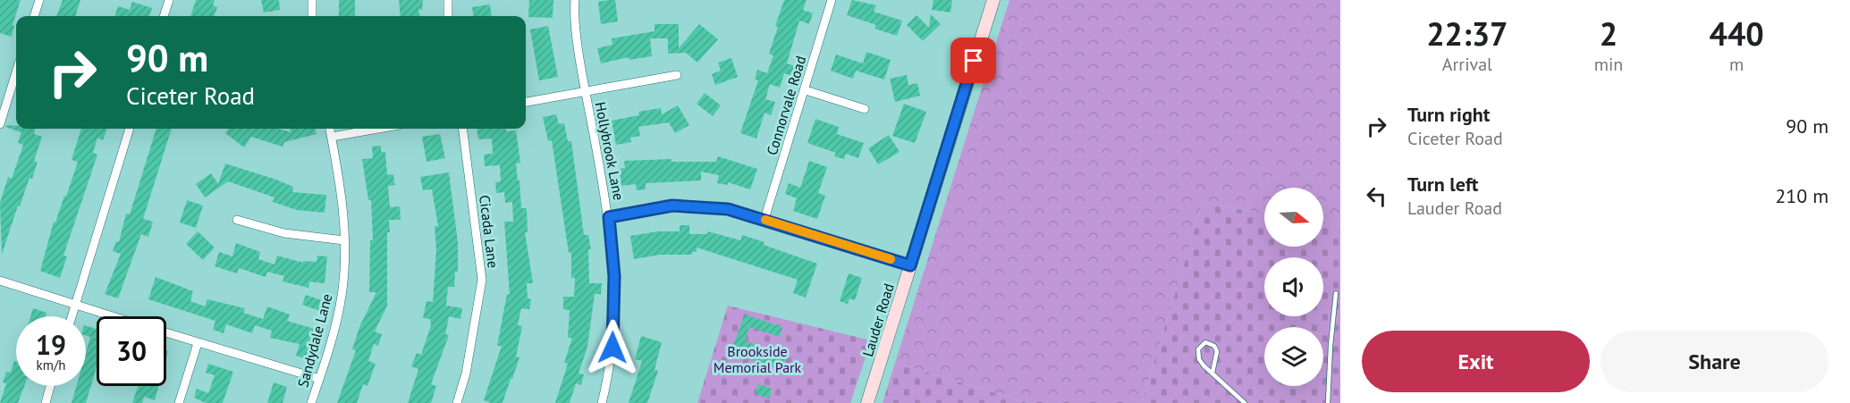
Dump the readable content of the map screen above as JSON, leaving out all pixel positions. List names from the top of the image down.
{
  "streets": {
    "main road": ["Lauder Road"],
    "street": [
      "Connorvale Road",
      "Hollybrook Lane",
      "Cicada Lane",
      "Sandydale Lane"
    ]
  },
  "parks": ["Brookside Memorial Park"],
  "north": "right",
  "page": {
    "eta": [
      "22:37",
      "Arrival",
      "2",
      "min",
      "440",
      "m"
    ],
    "turn": ["90 m", "Ciceter Road"],
    "list": [
      {
        "name": "Turn right",
        "note": "Ciceter Road",
        "value": "90 m"
      },
      {
        "name": "Turn left",
        "note": "Lauder Road",
        "value": "210 m"
      }
    ],
    "speed": "19 km/h",
    "limit": "30",
    "buttons": ["Exit", "Share"]
  }
}
